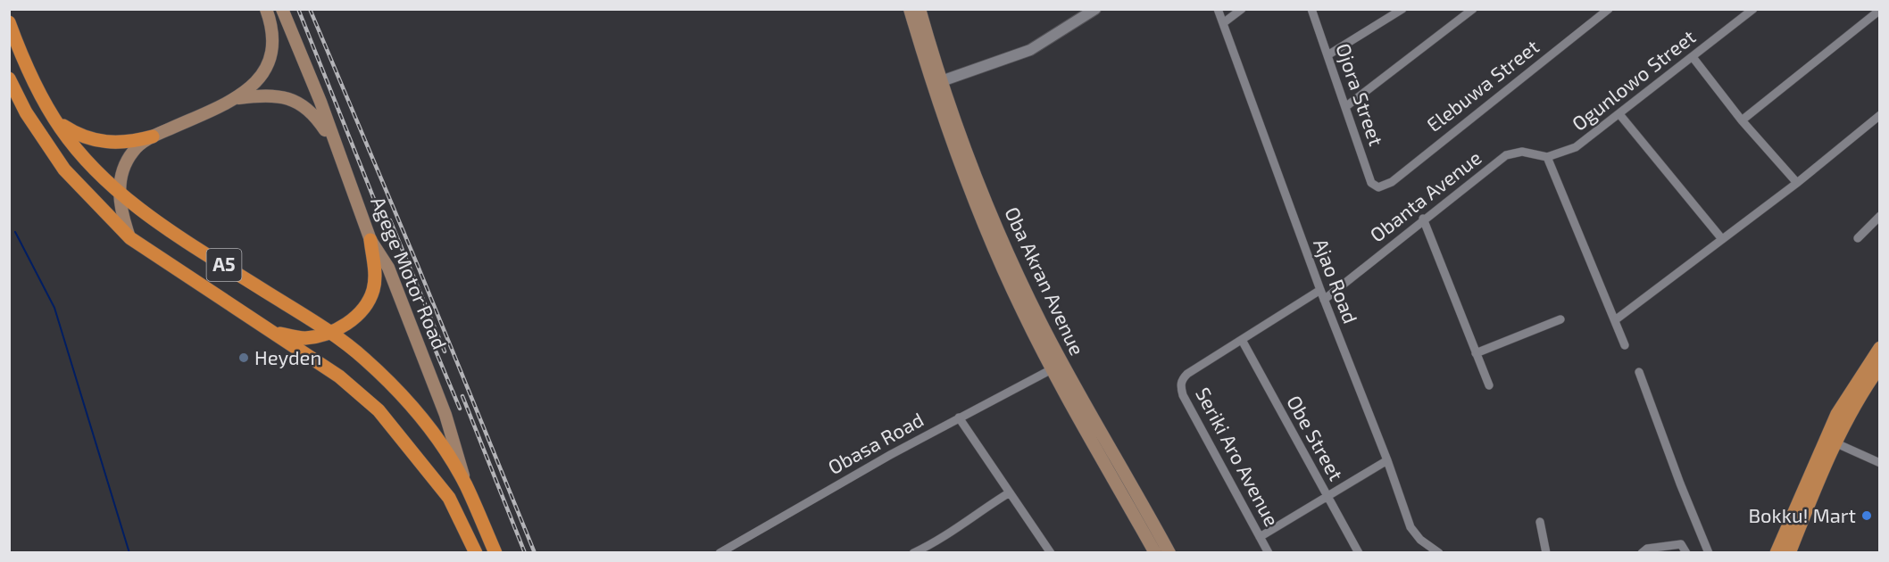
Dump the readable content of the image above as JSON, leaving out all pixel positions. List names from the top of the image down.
{
  "streets": {
    "highway": ["A5", "Agege Motor Road"],
    "main road": ["Oba Akran Avenue"],
    "street": [
      "Ogunlowo Street",
      "Elebuwa Street",
      "Ojora Street",
      "Obanta Avenue",
      "Ajao Road",
      "Obe Street",
      "Obasa Road",
      "Seriki Aro Avenue"
    ]
  },
  "crossings": [
    ["Ogunlowo Street", "Obanta Avenue"],
    ["Elebuwa Street", "Ojora Street"],
    ["Obanta Avenue", "Ajao Road"],
    ["A5", "Agege Motor Road"],
    ["Oba Akran Avenue", "Obasa Road"],
    ["Ajao Road", "Seriki Aro Avenue"],
    ["Obe Street", "Seriki Aro Avenue"]
  ],
  "places": ["Heyden", "Bokku! Mart"]
}
